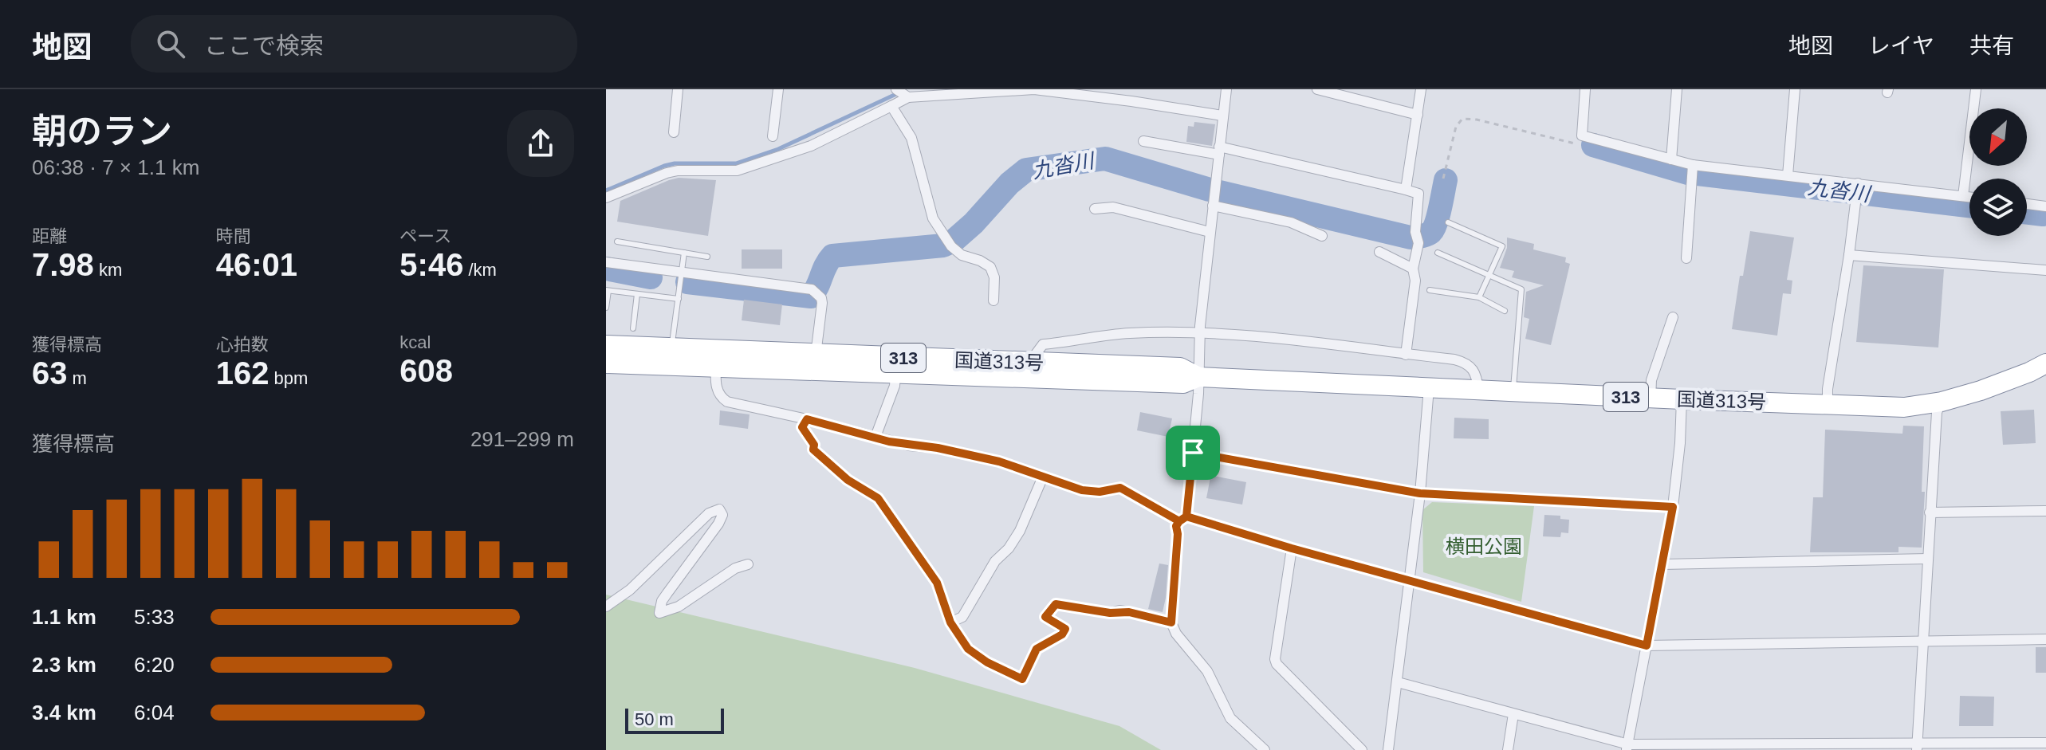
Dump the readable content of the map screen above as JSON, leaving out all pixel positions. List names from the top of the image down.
{
  "streets": {
    "highway": ["313", "国道313号"]
  },
  "water": ["九沓川"],
  "parks": ["横田公園"],
  "scale_bar": "50 m",
  "north": "bottom left",
  "page": {
    "header": "地図",
    "search": "ここで検索",
    "nav": ["地図", "レイヤ", "共有"],
    "heading": ["朝のラン", "06:38 · 7 × 1.1 km"],
    "stats": [
      ["距離", "7.98 km"],
      ["時間", "46:01"],
      ["ペース", "5:46 /km"],
      ["獲得標高", "63 m"],
      ["心拍数", "162 bpm"],
      ["kcal", "608"]
    ],
    "chart": ["獲得標高", "291–299 m"],
    "list": [
      {
        "name": "1.1 km",
        "note": "5:33"
      },
      {
        "name": "2.3 km",
        "note": "6:20"
      },
      {
        "name": "3.4 km",
        "note": "6:04"
      }
    ],
    "scale": "50 m"
  }
}
